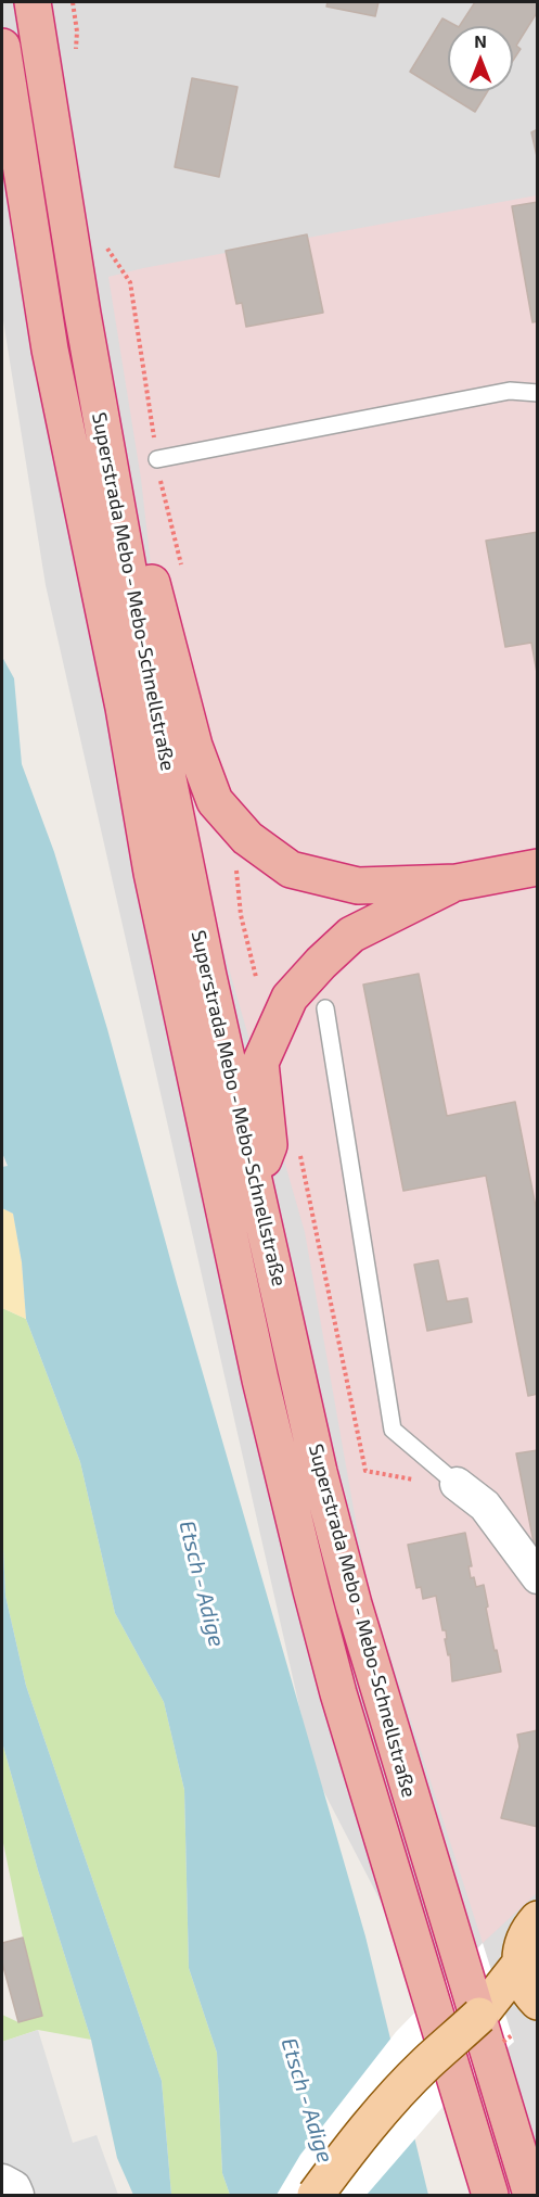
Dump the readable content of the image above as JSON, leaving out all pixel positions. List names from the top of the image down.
{
  "streets": {
    "highway": ["Superstrada Mebo - Mebo-Schnellstraße"]
  },
  "water": ["Etsch - Adige"],
  "north": "top"
}
